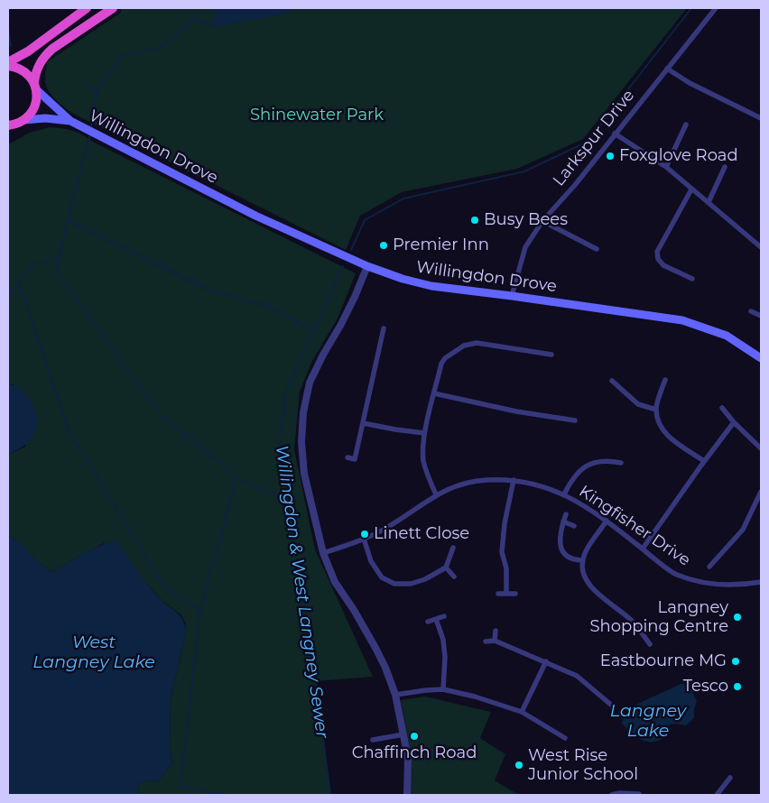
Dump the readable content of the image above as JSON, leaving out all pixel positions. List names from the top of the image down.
{
  "streets": {
    "main road": ["Willingdon Drove"],
    "street": ["Larkspur Drive", "Kingfisher Drive"]
  },
  "crossings": [
    ["Larkspur Drive", "Willingdon Drove"]
  ],
  "water": ["Willingdon & West Langney Sewer", "West Langney Lake", "Langney Lake"],
  "parks": ["Shinewater Park"],
  "places": [
    "Foxglove Road",
    "Busy Bees",
    "Premier Inn",
    "Linett Close",
    "Langney Shopping Centre",
    "Eastbourne MG",
    "Tesco",
    "Chaffinch Road",
    "West Rise Junior School"
  ]
}
